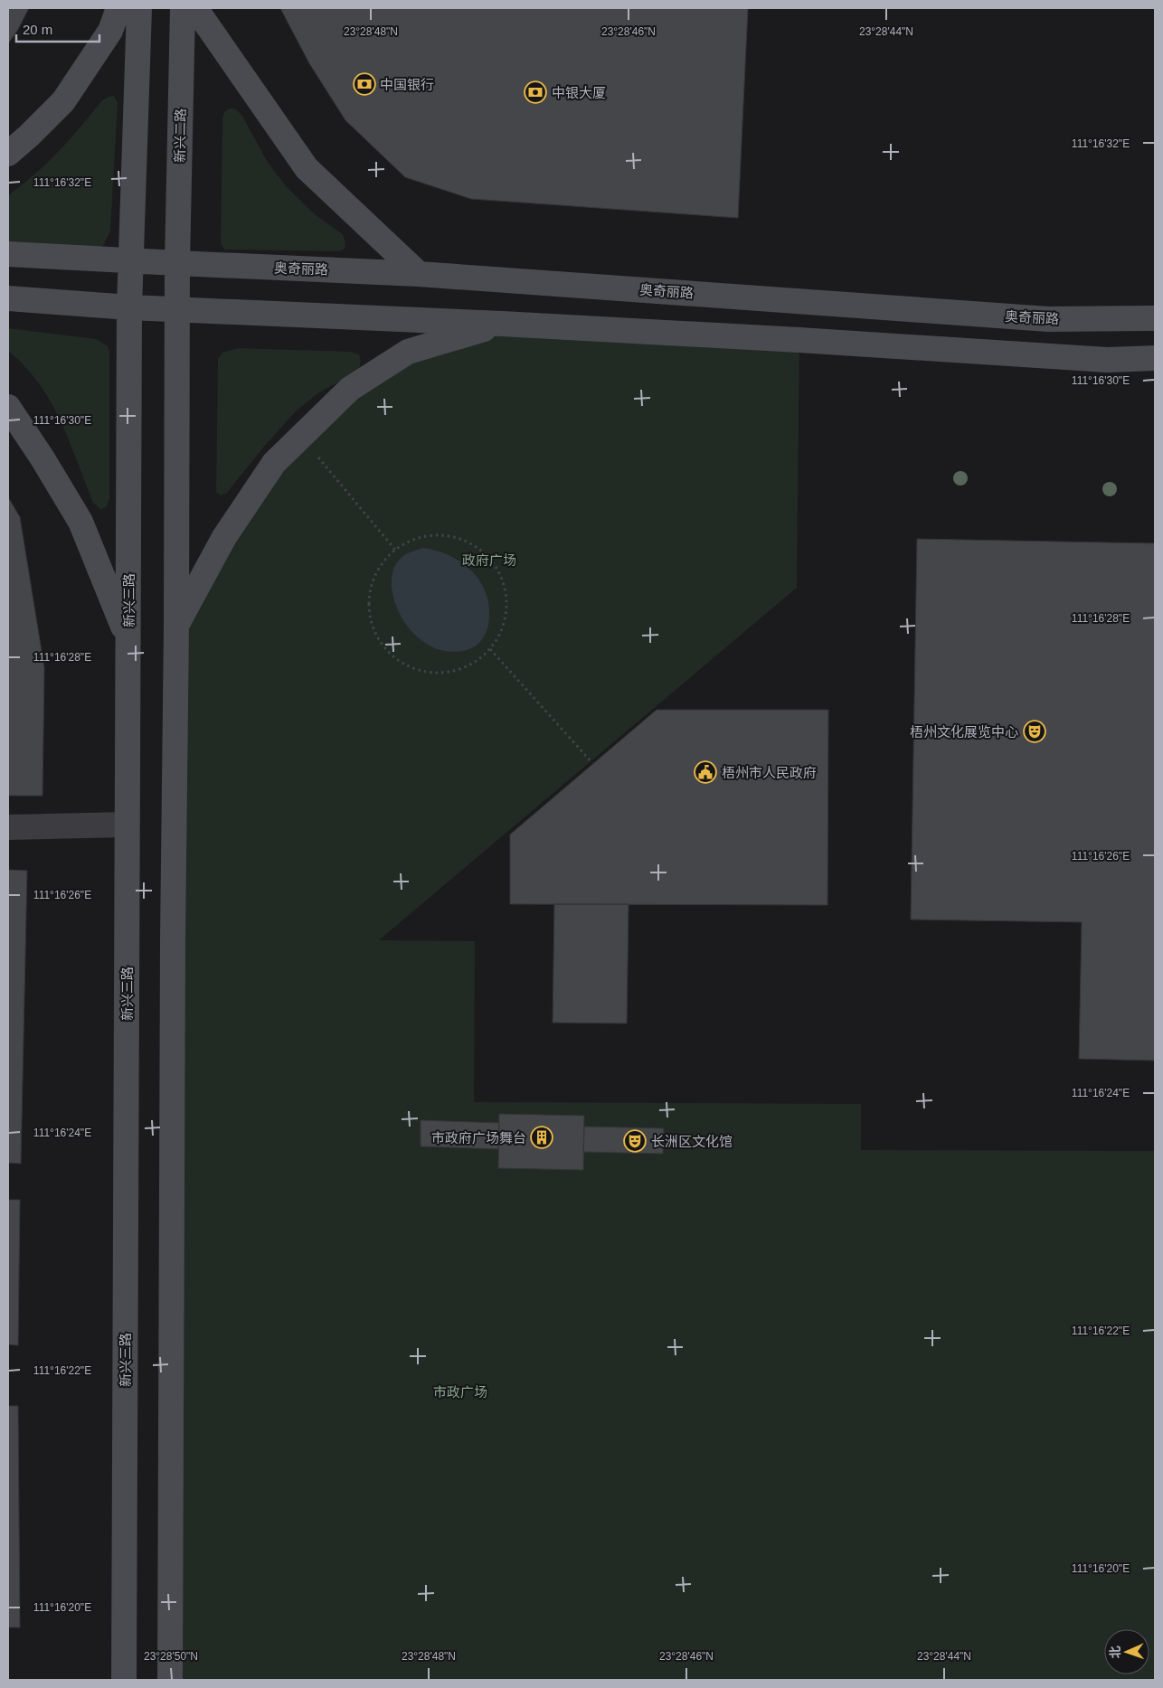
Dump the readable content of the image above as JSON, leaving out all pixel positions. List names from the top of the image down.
{
  "streets": {
    "main road": ["新兴二路", "奥奇丽路", "新兴三路"]
  },
  "crossings": [
    ["新兴二路", "奥奇丽路"]
  ],
  "parks": ["政府广场", "市政广场"],
  "places": {
    "bank": ["中国银行", "中银大厦"],
    "theatre": ["梧州文化展览中心", "长洲区文化馆"],
    "public building": ["梧州市人民政府"],
    "building": ["市政府广场舞台"]
  },
  "scale_bar": "20 m",
  "north": "left",
  "coordinates": [
    "23°28'48\"N",
    "23°28'46\"N",
    "23°28'44\"N",
    "111°16'32\"E",
    "111°16'30\"E",
    "111°16'28\"E",
    "111°16'26\"E",
    "111°16'24\"E",
    "111°16'22\"E",
    "111°16'20\"E",
    "23°28'50\"N"
  ]
}
